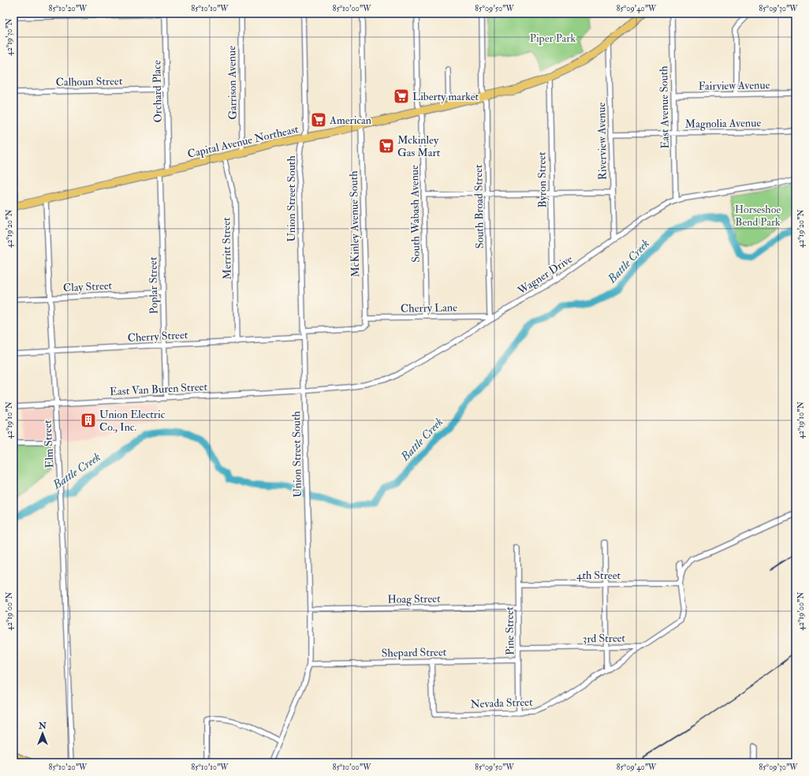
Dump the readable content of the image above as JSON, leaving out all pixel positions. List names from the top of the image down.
{
  "streets": {
    "main road": ["Capital Avenue Northeast"],
    "street": [
      "Calhoun Street",
      "Garrison Avenue",
      "Fairview Avenue",
      "Orchard Place",
      "East Avenue South",
      "Magnolia Avenue",
      "Riverview Avenue",
      "Byron Street",
      "Union Street South",
      "South Broad Street",
      "South Wabash Avenue",
      "McKinley Avenue South",
      "Merritt Street",
      "Wagner Drive",
      "Poplar Street",
      "Clay Street",
      "Cherry Lane",
      "Cherry Street",
      "East Van Buren Street",
      "Elm Street",
      "4th Street",
      "Hoag Street",
      "Pine Street",
      "3rd Street",
      "Shepard Street",
      "Nevada Street"
    ]
  },
  "crossings": [
    ["Calhoun Street", "Orchard Place"],
    ["Garrison Avenue", "Capital Avenue Northeast"],
    ["Fairview Avenue", "East Avenue South"],
    ["Orchard Place", "Capital Avenue Northeast"],
    ["East Avenue South", "Magnolia Avenue"],
    ["East Avenue South", "Wagner Drive"],
    ["Magnolia Avenue", "Riverview Avenue"],
    ["Capital Avenue Northeast", "Riverview Avenue"],
    ["Capital Avenue Northeast", "Byron Street"],
    ["Capital Avenue Northeast", "Union Street South"],
    ["Capital Avenue Northeast", "South Broad Street"],
    ["Capital Avenue Northeast", "South Wabash Avenue"],
    ["Capital Avenue Northeast", "McKinley Avenue South"],
    ["Capital Avenue Northeast", "Merritt Street"],
    ["Capital Avenue Northeast", "Poplar Street"],
    ["Capital Avenue Northeast", "Elm Street"],
    ["Riverview Avenue", "Wagner Drive"],
    ["Byron Street", "Wagner Drive"],
    ["Union Street South", "McKinley Avenue South"],
    ["Union Street South", "Wagner Drive"],
    ["Union Street South", "Cherry Street"],
    ["Union Street South", "East Van Buren Street"],
    ["Union Street South", "Hoag Street"],
    ["Union Street South", "Shepard Street"],
    ["South Broad Street", "Wagner Drive"],
    ["South Broad Street", "Cherry Lane"],
    ["South Wabash Avenue", "Cherry Lane"],
    ["McKinley Avenue South", "Cherry Lane"],
    ["Merritt Street", "Cherry Street"],
    ["Wagner Drive", "Cherry Lane"],
    ["Wagner Drive", "East Van Buren Street"],
    ["Poplar Street", "Clay Street"],
    ["Poplar Street", "Cherry Street"],
    ["Poplar Street", "East Van Buren Street"],
    ["Clay Street", "Elm Street"],
    ["Cherry Street", "Elm Street"],
    ["East Van Buren Street", "Elm Street"],
    ["4th Street", "Pine Street"],
    ["Hoag Street", "Pine Street"],
    ["Pine Street", "3rd Street"],
    ["Pine Street", "Shepard Street"],
    ["Pine Street", "Nevada Street"],
    ["3rd Street", "Nevada Street"],
    ["Shepard Street", "Nevada Street"]
  ],
  "water": ["Battle Creek"],
  "parks": ["Piper Park", "Horseshoe Bend Park"],
  "places": {
    "supermarket": ["Liberty market", "American", "Mckinley Gas Mart"],
    "building": ["Union Electric Co., Inc."]
  },
  "north": "top",
  "coordinates": [
    "85°10'20\"W",
    "85°10'10\"W",
    "85°10'00\"W",
    "85°09'50\"W",
    "85°09'40\"W",
    "85°09'30\"W",
    "42°19'30\"N",
    "42°19'20\"N",
    "42°19'10\"N",
    "42°19'00\"N"
  ]
}
